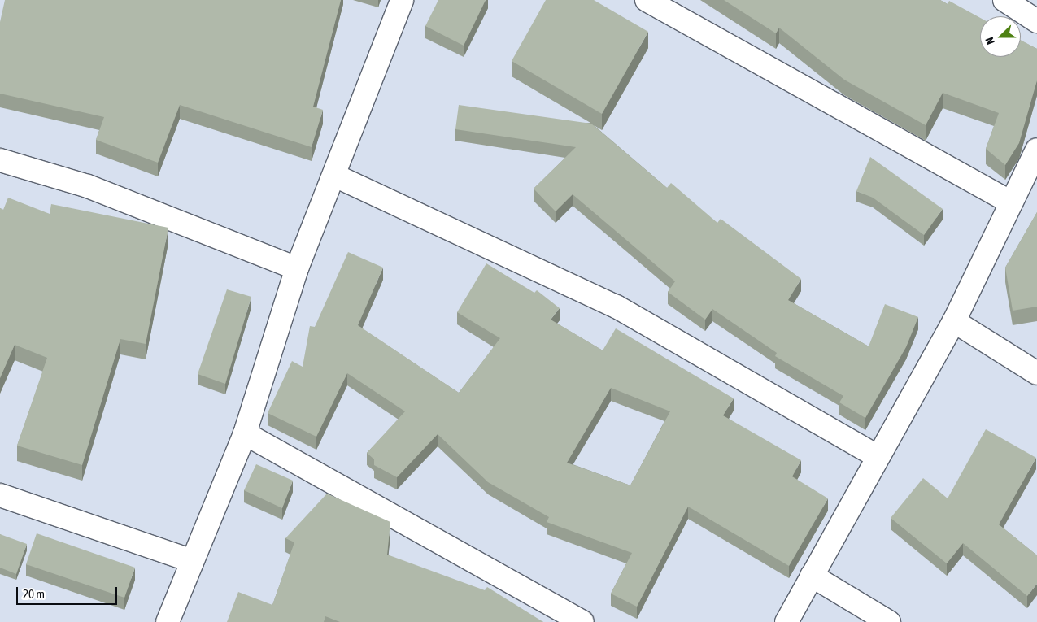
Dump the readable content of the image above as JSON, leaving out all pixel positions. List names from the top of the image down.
{
  "scale_bar": "20 m",
  "north": "left"
}
